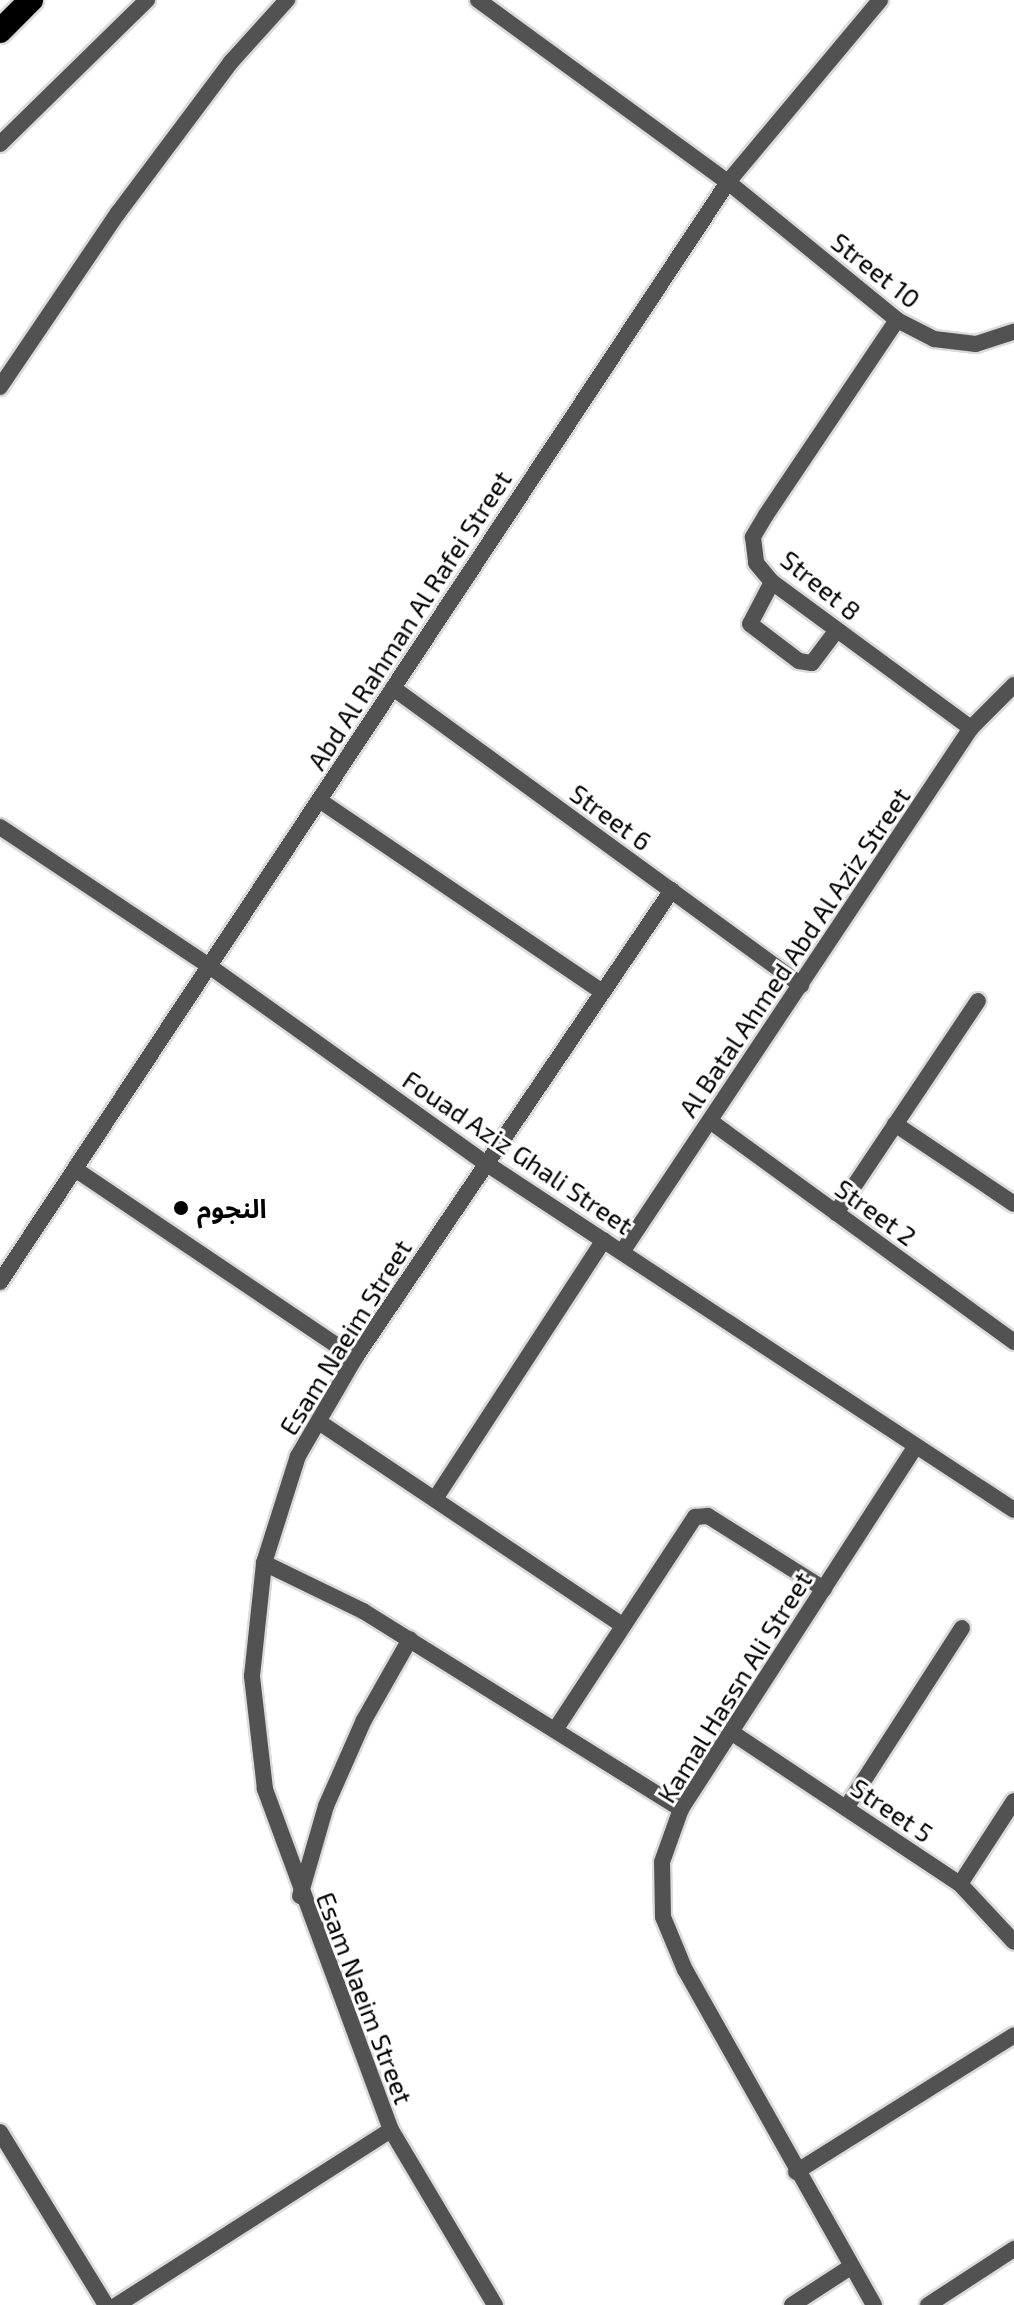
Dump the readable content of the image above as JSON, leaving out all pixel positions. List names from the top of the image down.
{
  "streets": {
    "street": [
      "Street 10",
      "Street 8",
      "Abd Al Rahman Al Rafei Street",
      "Street 6",
      "Al Batal Ahmed Abd Al Aziz Street",
      "Fouad Aziz Ghali Street",
      "Street 2",
      "Esam Naeim Street",
      "Kamal Hassn Ali Street",
      "Street 5"
    ]
  },
  "crossings": [
    ["Street 10", "Street 8"],
    ["Street 10", "Abd Al Rahman Al Rafei Street"],
    ["Street 8", "Al Batal Ahmed Abd Al Aziz Street"],
    ["Abd Al Rahman Al Rafei Street", "Street 6"],
    ["Abd Al Rahman Al Rafei Street", "Fouad Aziz Ghali Street"],
    ["Street 6", "Al Batal Ahmed Abd Al Aziz Street"],
    ["Street 6", "Esam Naeim Street"],
    ["Al Batal Ahmed Abd Al Aziz Street", "Fouad Aziz Ghali Street"],
    ["Al Batal Ahmed Abd Al Aziz Street", "Street 2"],
    ["Fouad Aziz Ghali Street", "Esam Naeim Street"],
    ["Fouad Aziz Ghali Street", "Kamal Hassn Ali Street"],
    ["Kamal Hassn Ali Street", "Street 5"]
  ],
  "places": ["النجوم"]
}
